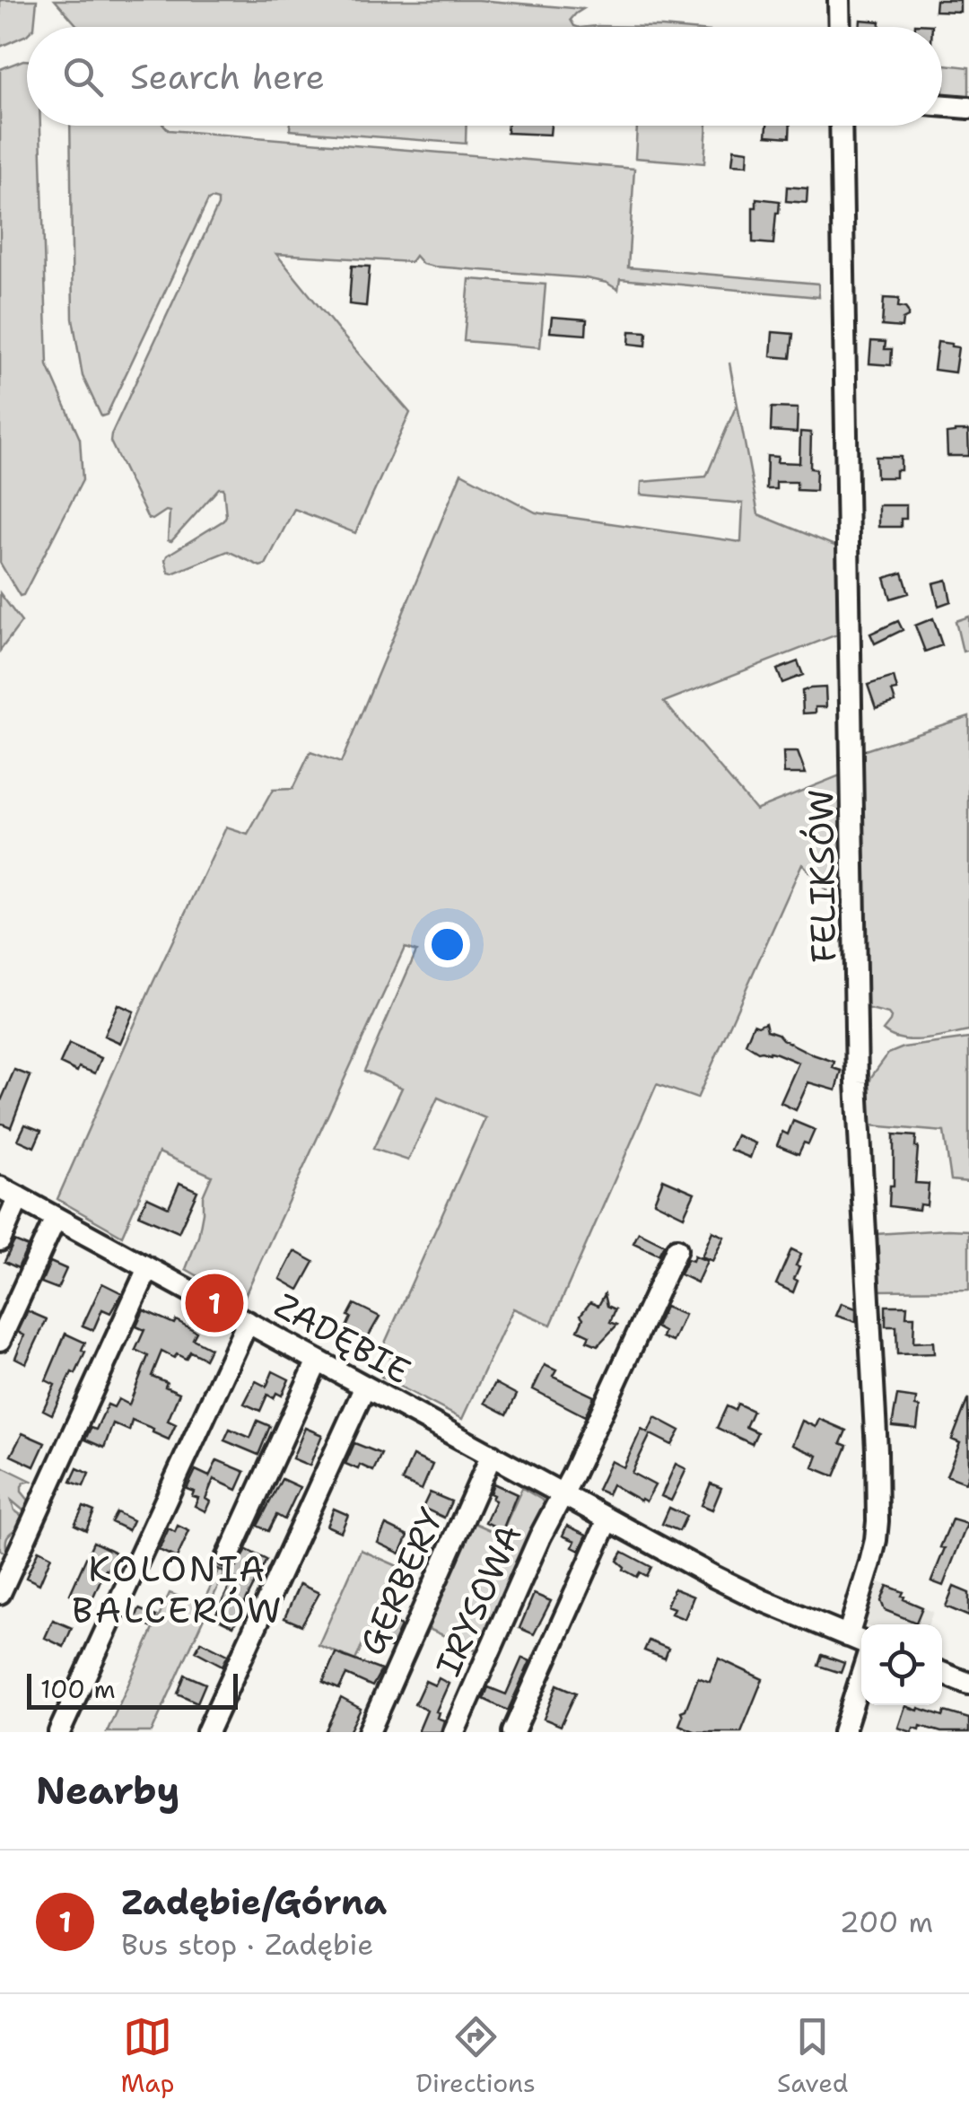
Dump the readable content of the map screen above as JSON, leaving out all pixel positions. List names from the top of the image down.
{
  "streets": {
    "street": [
      "FELIKSÓW",
      "ZADĘBIE",
      "GERBERY",
      "IRYSOWA"
    ]
  },
  "crossings": [
    ["FELIKSÓW", "ZADĘBIE"],
    ["ZADĘBIE", "GERBERY"],
    ["ZADĘBIE", "IRYSOWA"]
  ],
  "districts": ["KOLONIA BALCERÓW"],
  "scale_bar": "100 m",
  "page": {
    "search": "Search here",
    "pins": "1",
    "scale": "100 m",
    "heading": "Nearby",
    "list": [
      {
        "mark": "1",
        "name": "Zadębie/Górna",
        "note": "Bus stop · Zadębie",
        "value": "200 m"
      }
    ],
    "nav": ["Map", "Directions", "Saved"]
  }
}
